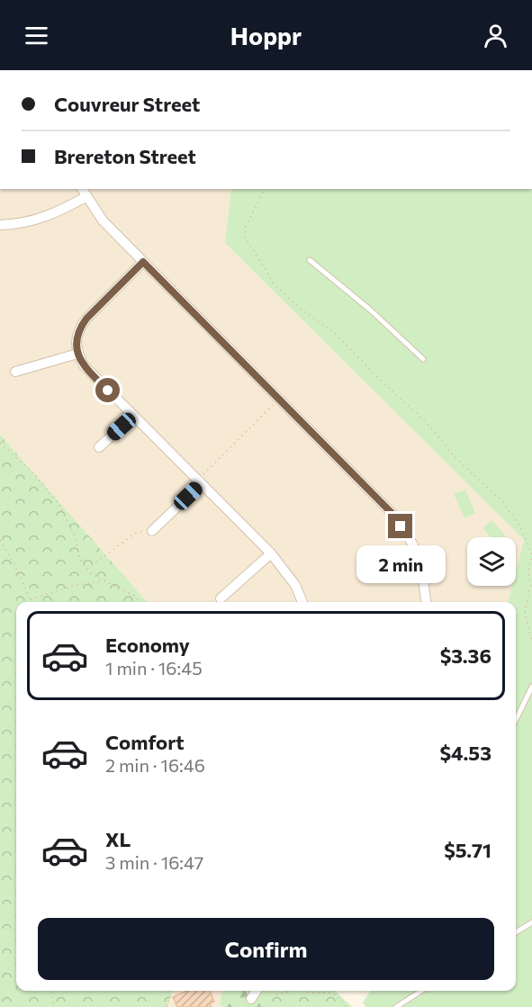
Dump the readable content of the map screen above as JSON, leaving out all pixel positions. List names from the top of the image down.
{
  "page": {
    "header": "Hoppr",
    "banner": ["Couvreur Street", "Brereton Street"],
    "bubble": "2 min",
    "list": [
      {
        "name": "Economy",
        "note": "1 min · 16:45",
        "value": "$3.36"
      },
      {
        "name": "Comfort",
        "note": "2 min · 16:46",
        "value": "$4.53"
      },
      {
        "name": "XL",
        "note": "3 min · 16:47",
        "value": "$5.71"
      }
    ],
    "buttons": "Confirm"
  }
}
